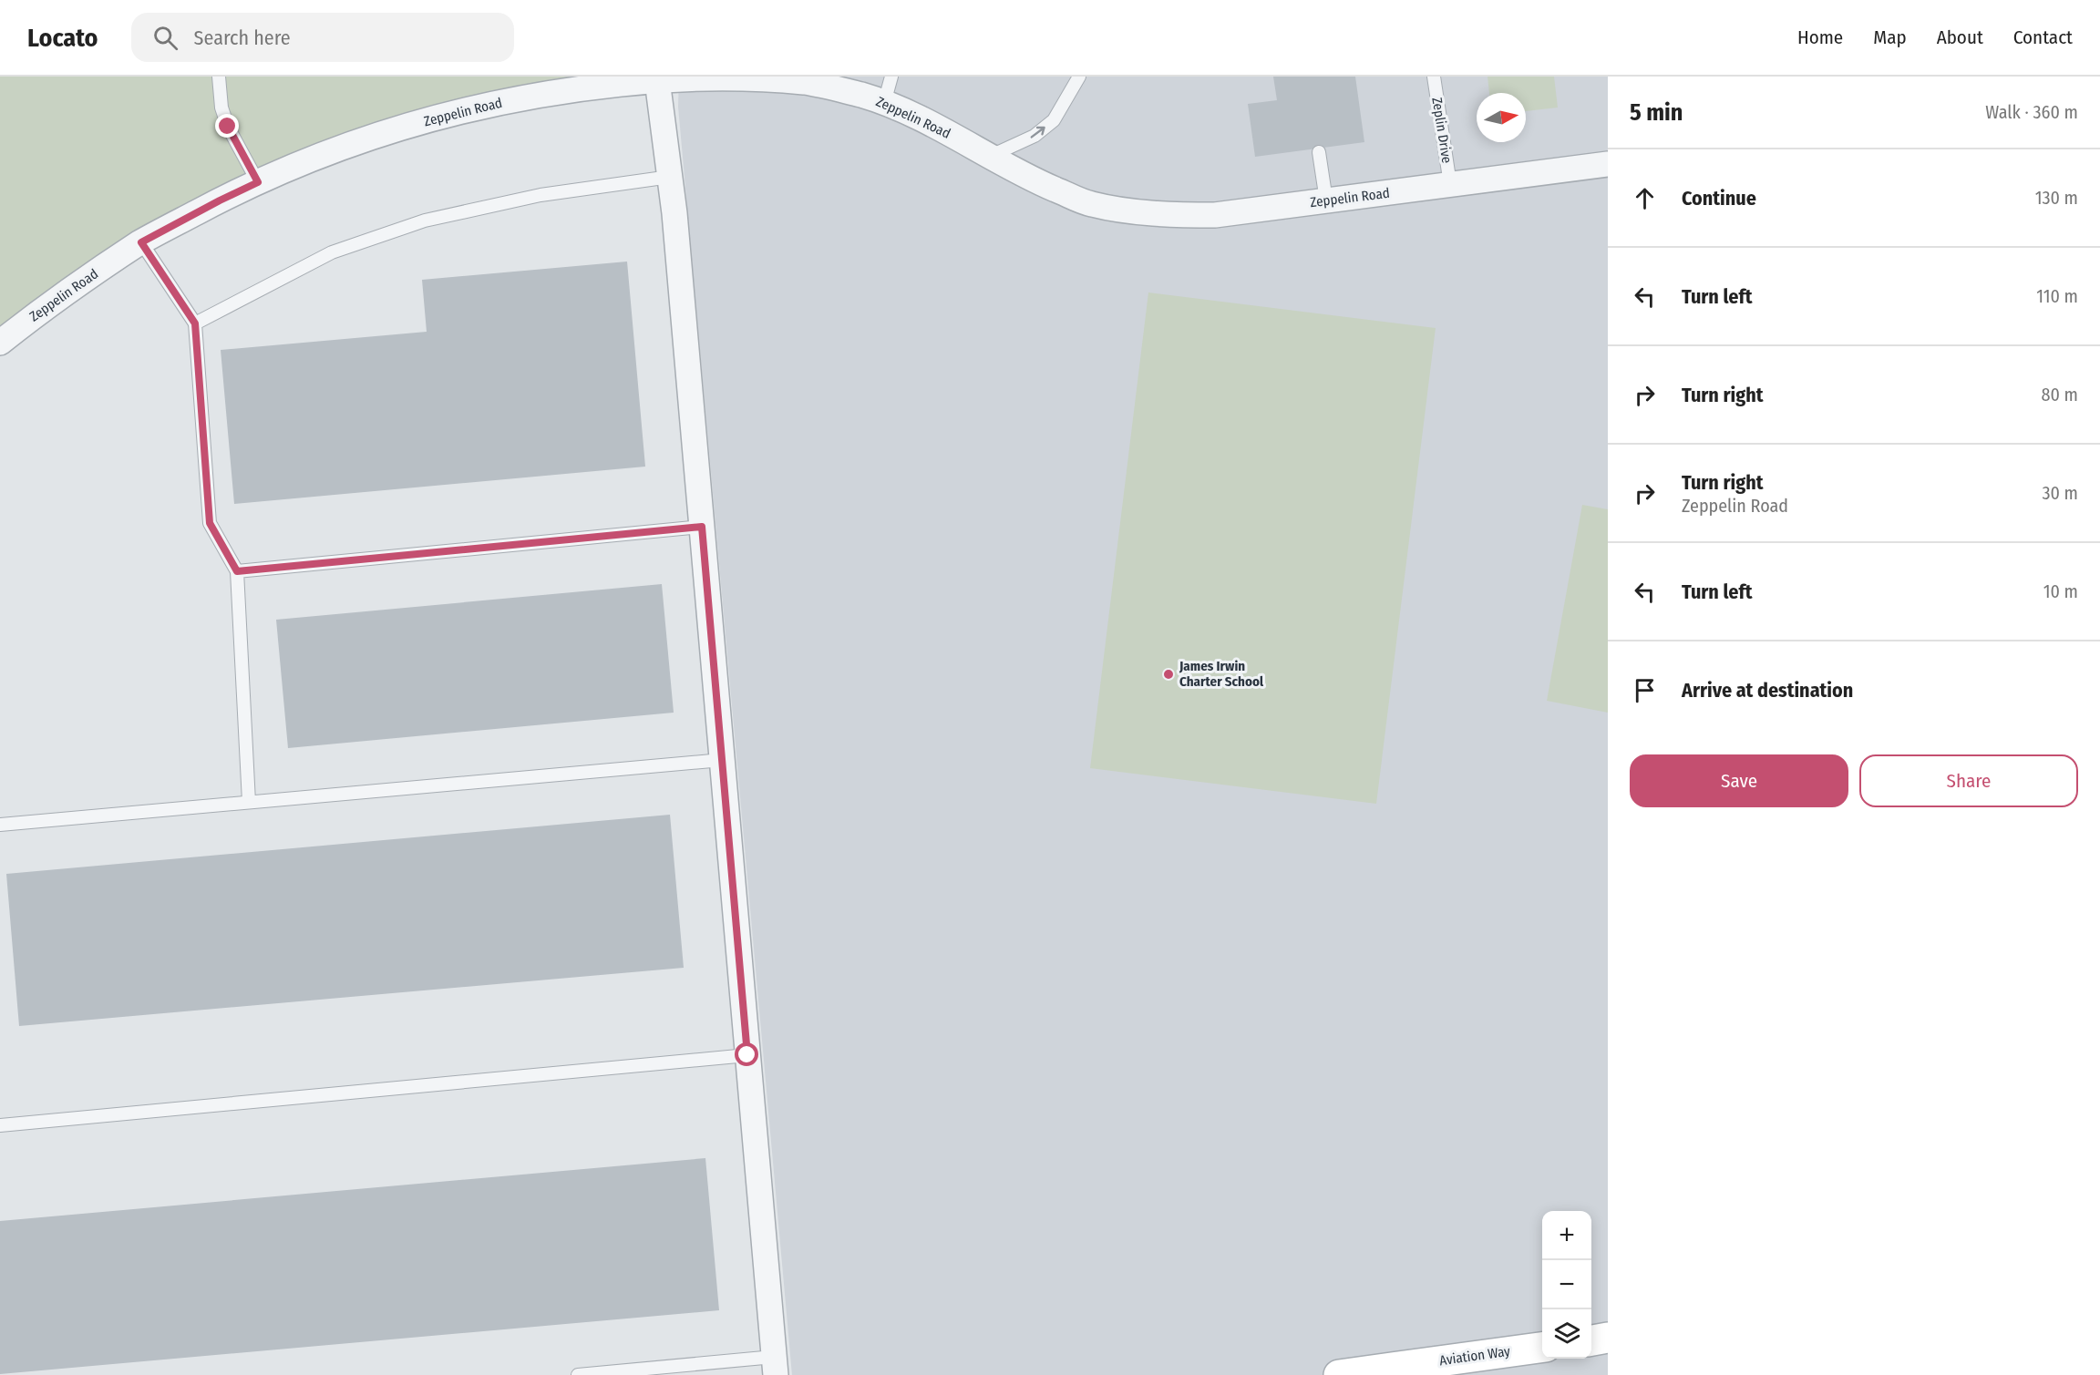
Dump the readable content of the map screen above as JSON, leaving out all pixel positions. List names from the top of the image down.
{
  "streets": {
    "street": ["Zeppelin Road", "Aviation Way"],
    "lane": ["Zeplin Drive"]
  },
  "crossings": [
    ["Zeppelin Road", "Zeplin Drive"]
  ],
  "places": ["James Irwin Charter School"],
  "north": "right",
  "page": {
    "header": "Locato",
    "search": "Search here",
    "nav": [
      "Home",
      "Map",
      "About",
      "Contact"
    ],
    "heading": ["5 min", "Walk · 360 m"],
    "list": [
      ["Continue", "130 m"],
      ["Turn left", "110 m"],
      ["Turn right", "80 m"],
      ["Turn right", "Zeppelin Road", "30 m"],
      ["Turn left", "10 m"],
      "Arrive at destination"
    ],
    "buttons": ["Save", "Share"],
    "map_buttons": ["+", "−"]
  }
}
